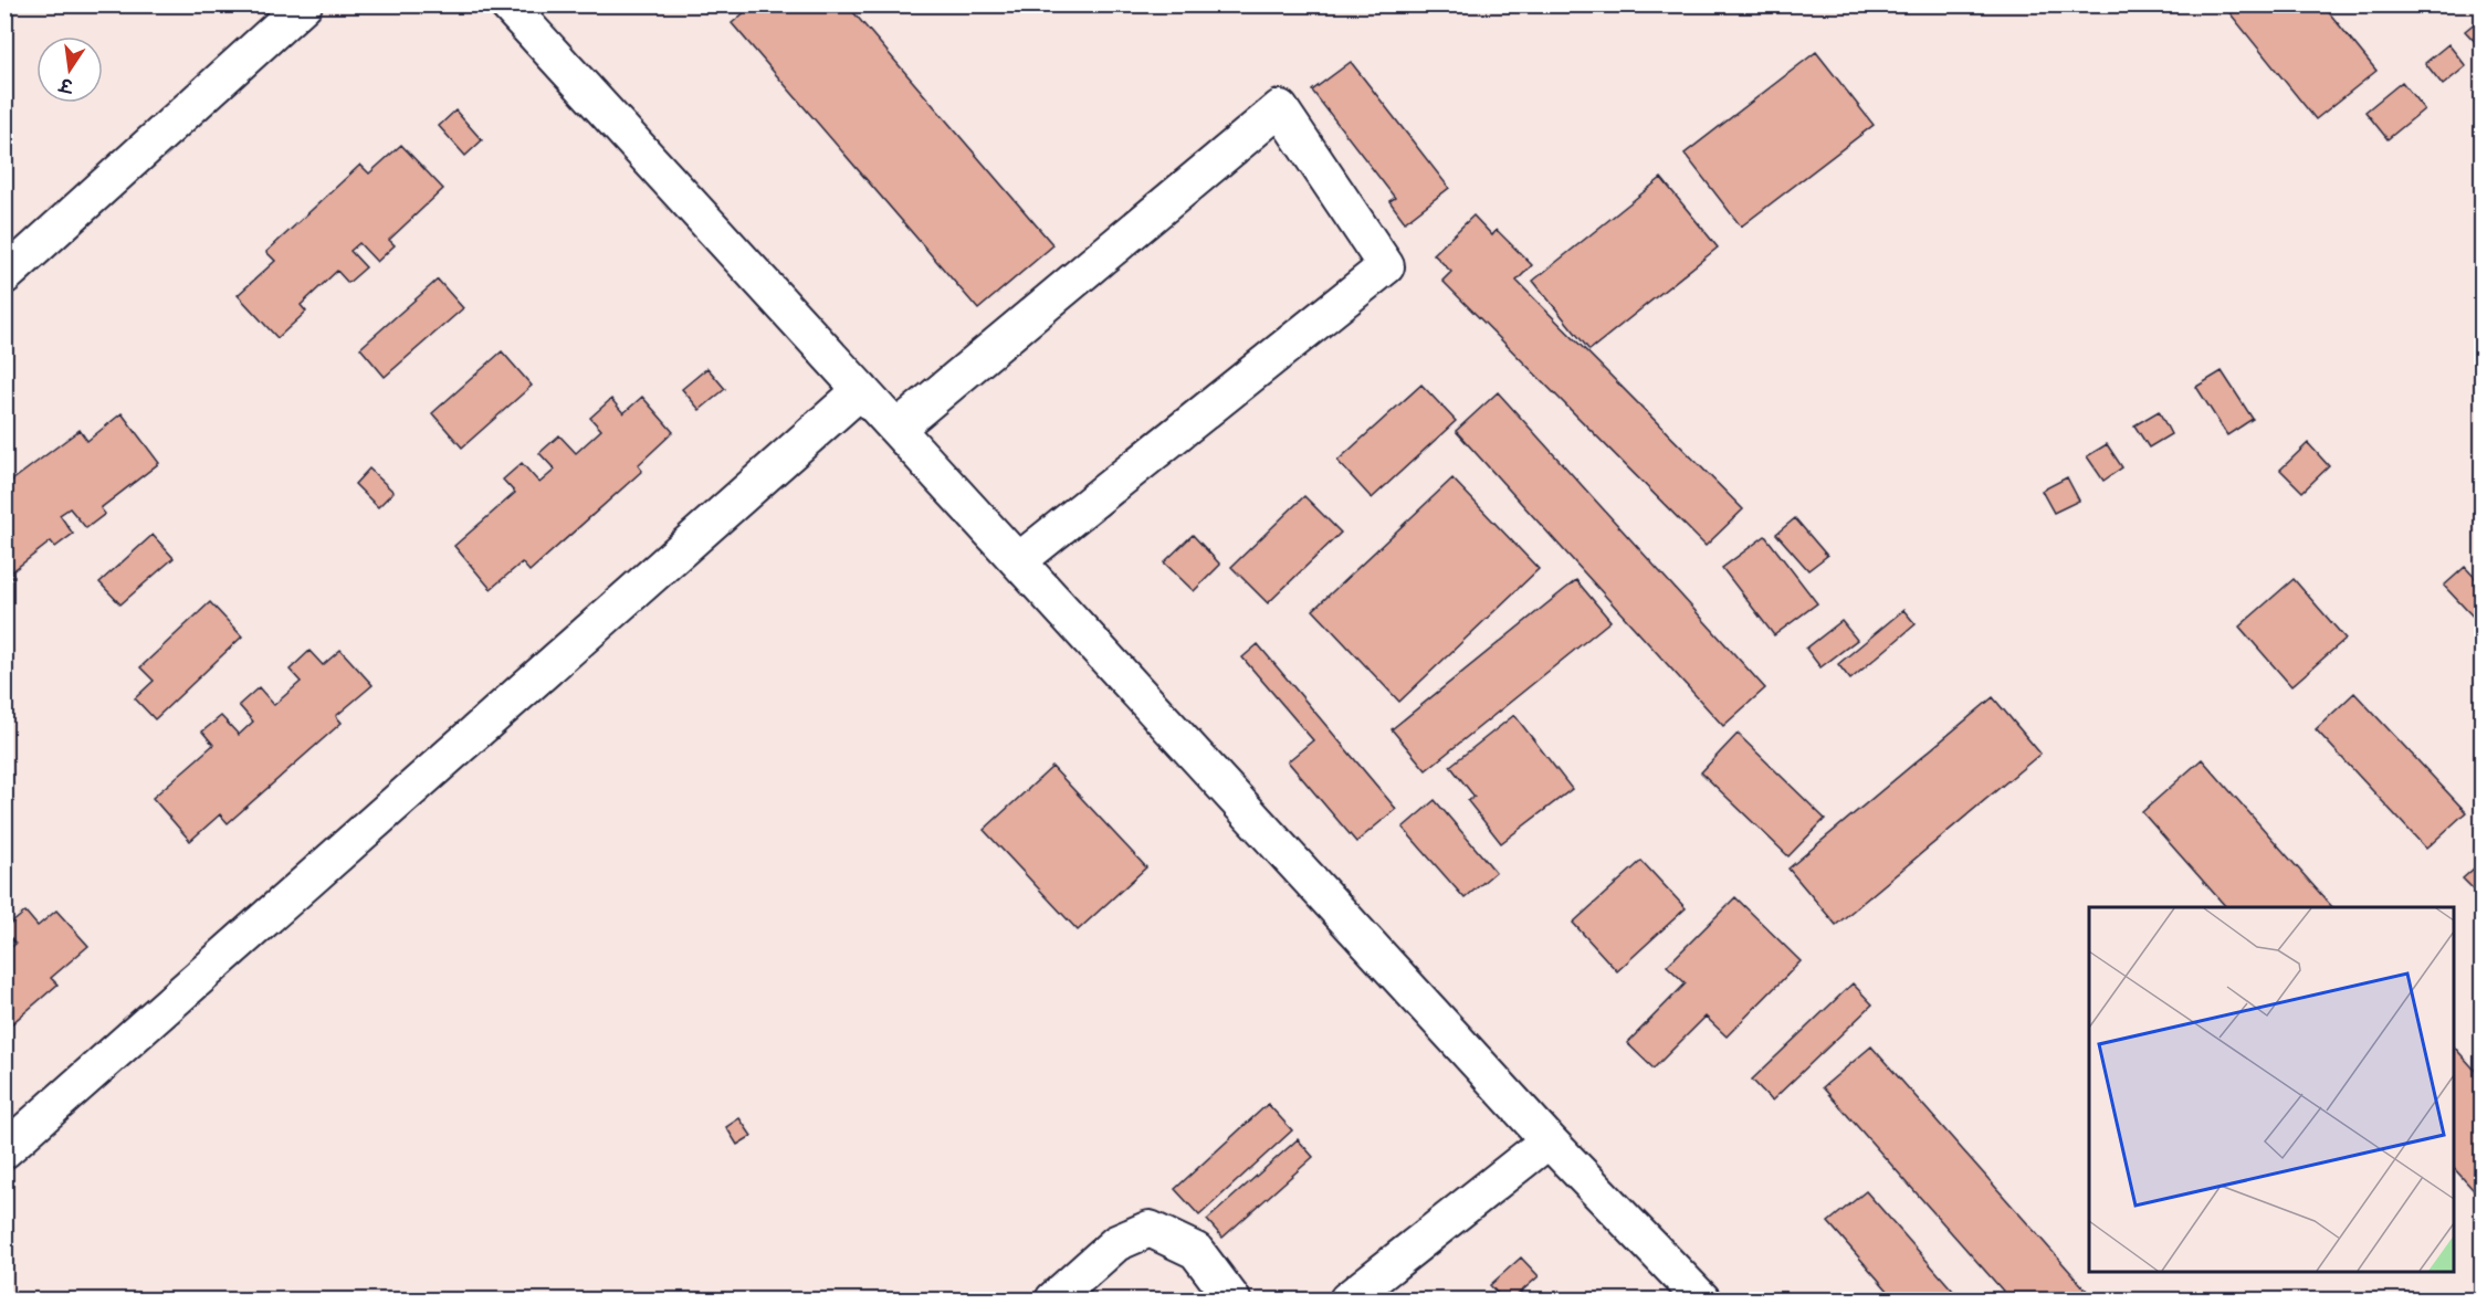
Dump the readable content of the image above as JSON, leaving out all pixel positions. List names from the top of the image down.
{
  "north": "bottom"
}
